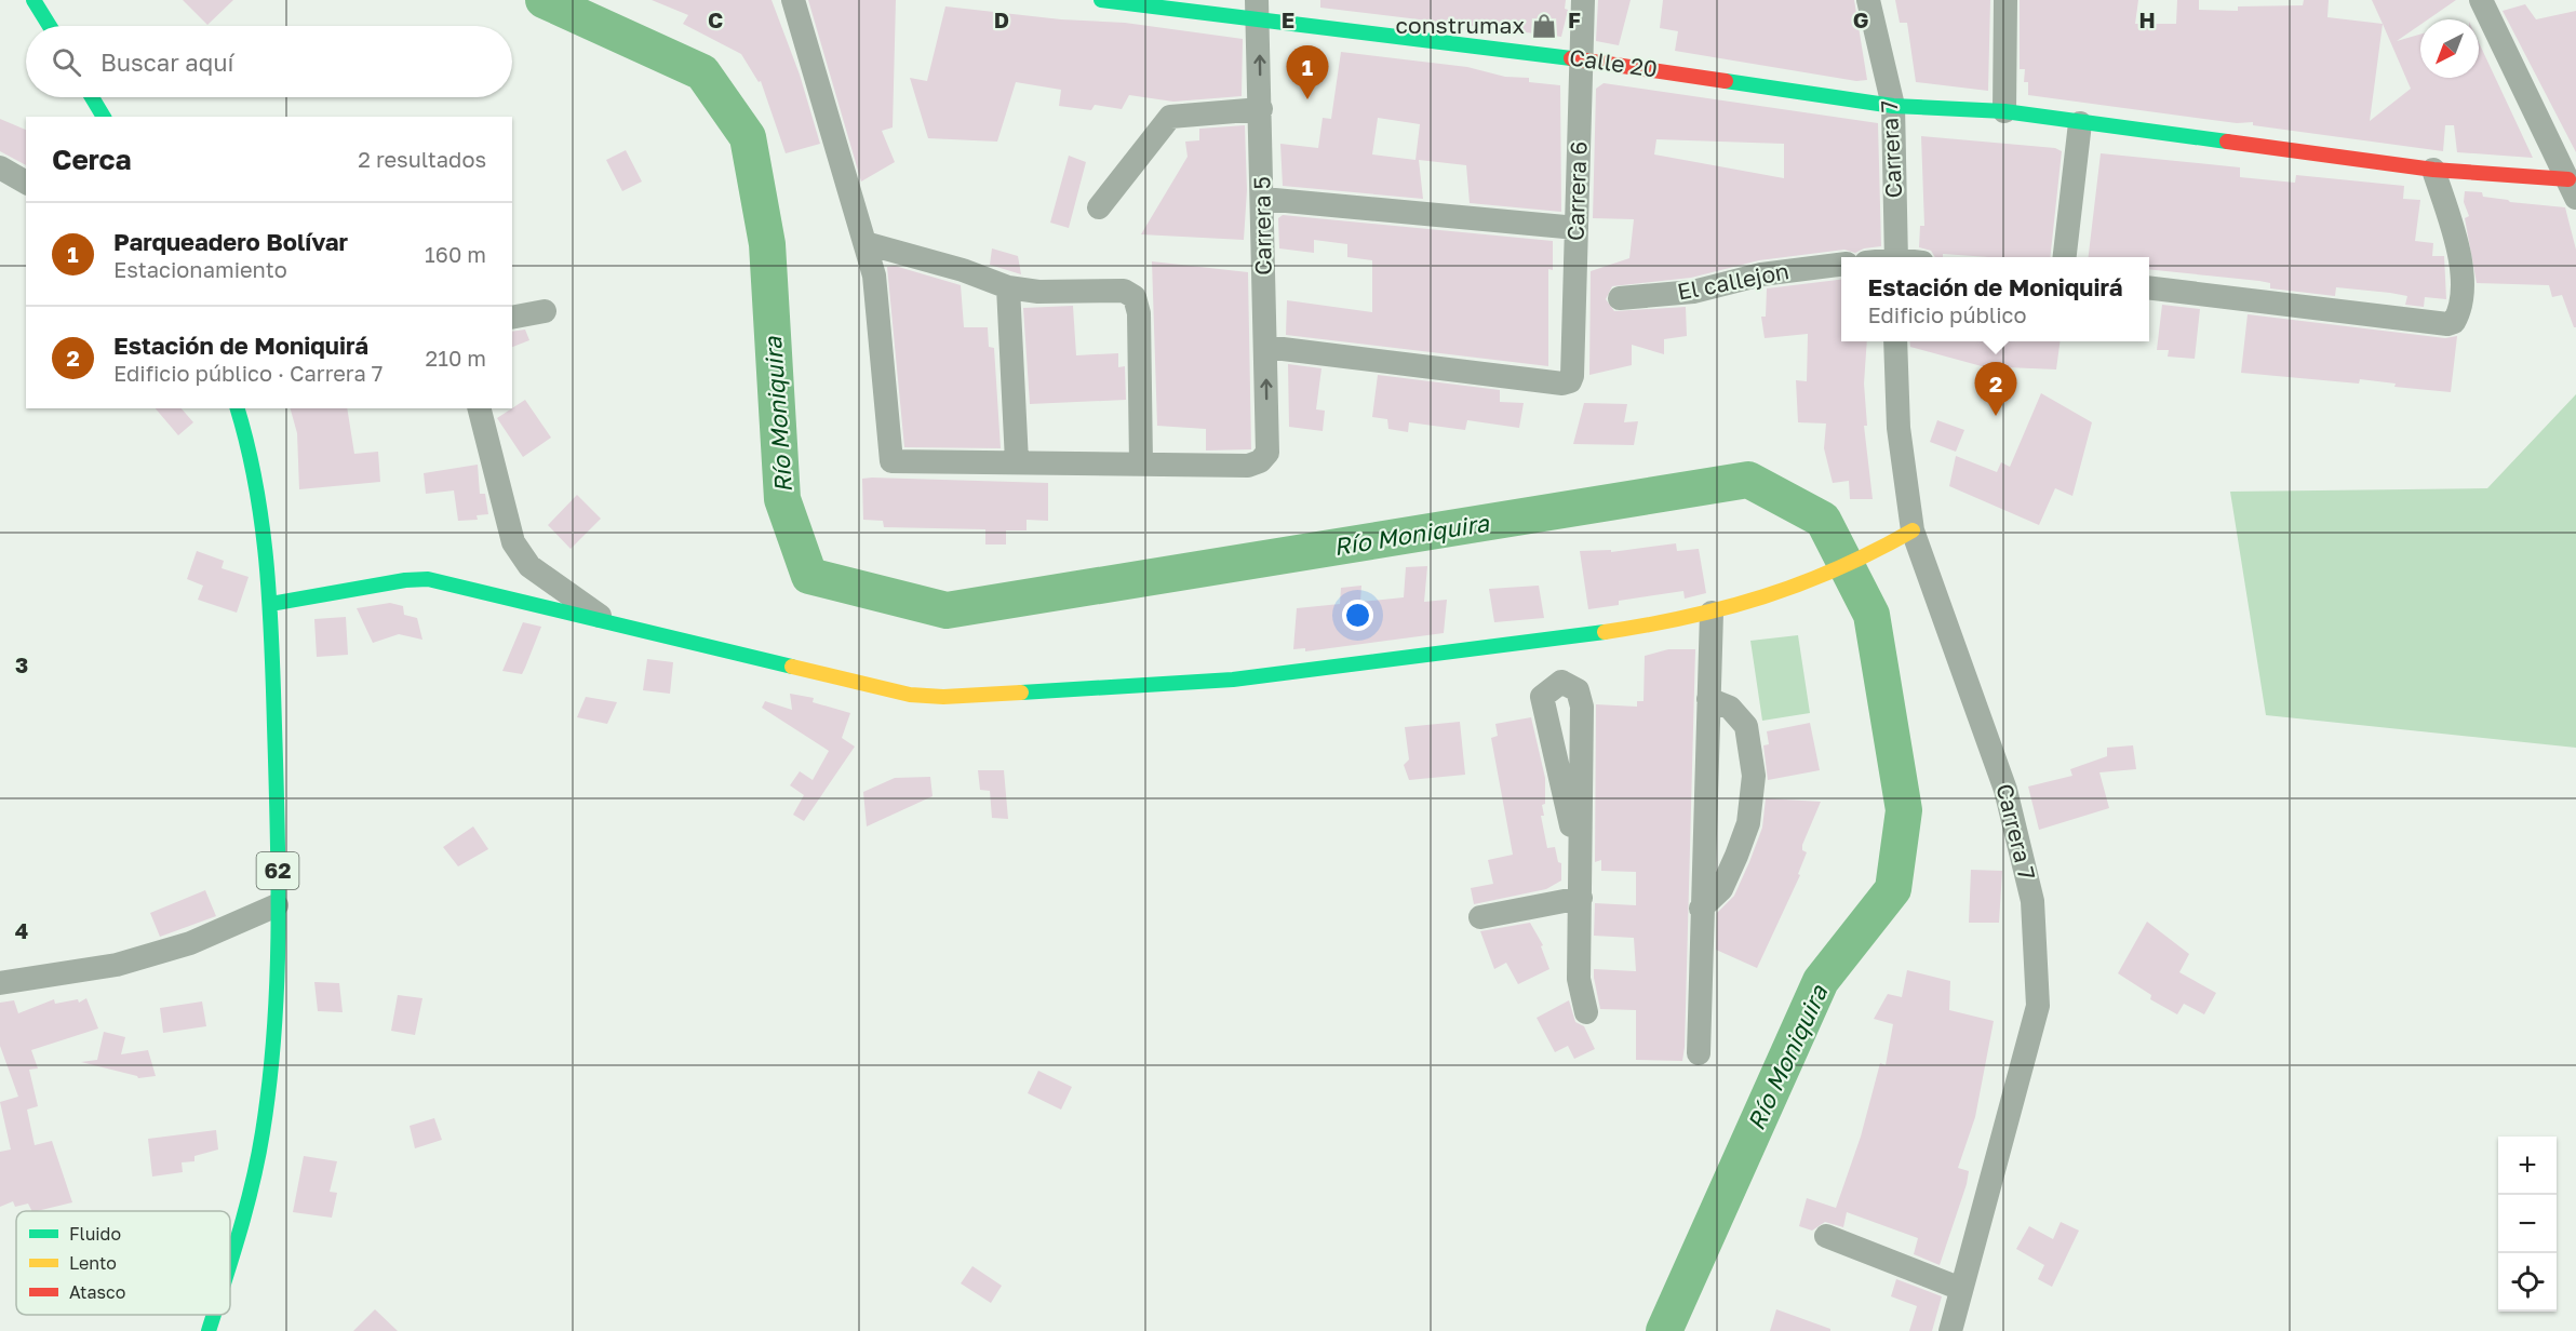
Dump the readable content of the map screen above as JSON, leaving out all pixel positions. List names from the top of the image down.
{
  "streets": {
    "street": [
      "Calle 20",
      "Carrera 7",
      "Carrera 6",
      "Carrera 5",
      "El callejon",
      "62"
    ]
  },
  "crossings": [
    ["Calle 20", "Carrera 7"],
    ["Calle 20", "Carrera 6"],
    ["Calle 20", "Carrera 5"],
    ["Carrera 6", "Carrera 5"]
  ],
  "water": ["Río Moniquira"],
  "places": {
    "shop": ["construmax"]
  },
  "legend": ["Fluido", "Lento", "Atasco"],
  "north": "bottom left",
  "page": {
    "search": "Buscar aquí",
    "pins": ["1", "2"],
    "heading": ["Cerca", "2 resultados"],
    "list": [
      {
        "mark": "1",
        "name": "Parqueadero Bolívar",
        "note": "Estacionamiento",
        "value": "160 m"
      },
      {
        "mark": "2",
        "name": "Estación de Moniquirá",
        "note": "Edificio público · Carrera 7",
        "value": "210 m"
      }
    ],
    "popup": ["Estación de Moniquirá", "Edificio público"],
    "map_buttons": ["+", "−"]
  },
  "grid": {
    "columns": [
      "C",
      "D",
      "E",
      "F",
      "G",
      "H"
    ],
    "rows": ["3", "4"]
  }
}
